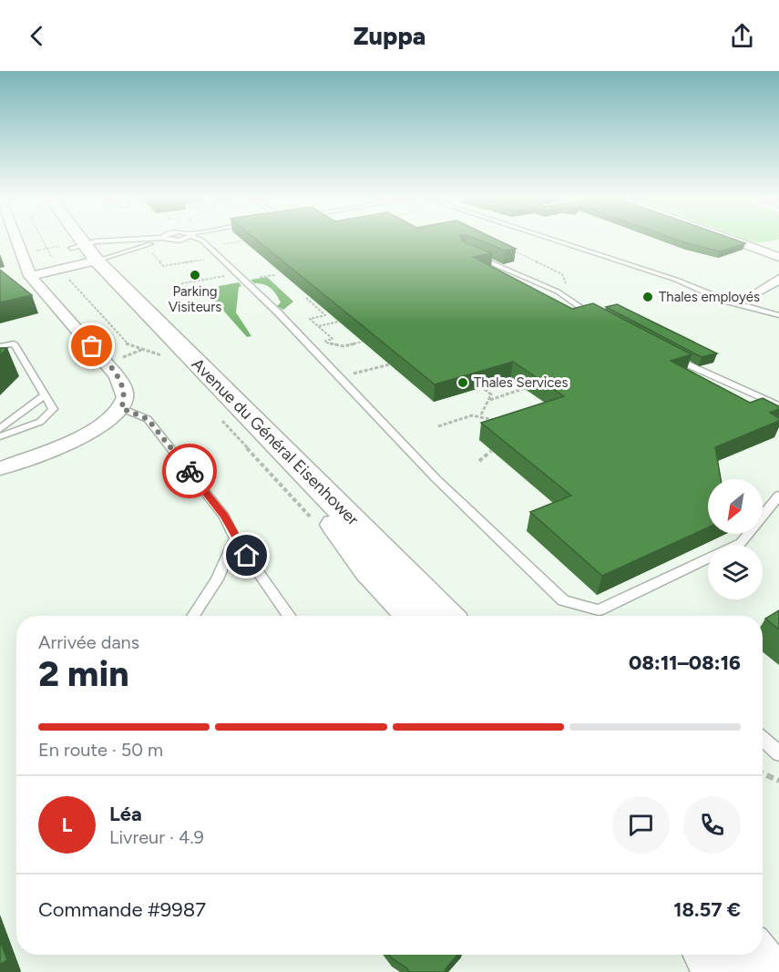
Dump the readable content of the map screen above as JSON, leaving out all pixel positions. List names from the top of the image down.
{
  "streets": {
    "main road": ["Avenue du Général Eisenhower"]
  },
  "places": ["Parking Visiteurs", "Thales employés", "Thales Services"],
  "north": "bottom left",
  "page": {
    "header": "Zuppa",
    "heading": ["2 min", "Arrivée dans", "08:11–08:16"],
    "panel": [
      "Léa",
      "Livreur · 4.9",
      "Commande #9987",
      "18.57 €"
    ],
    "bar": "En route · 50 m",
    "round": "L"
  }
}
